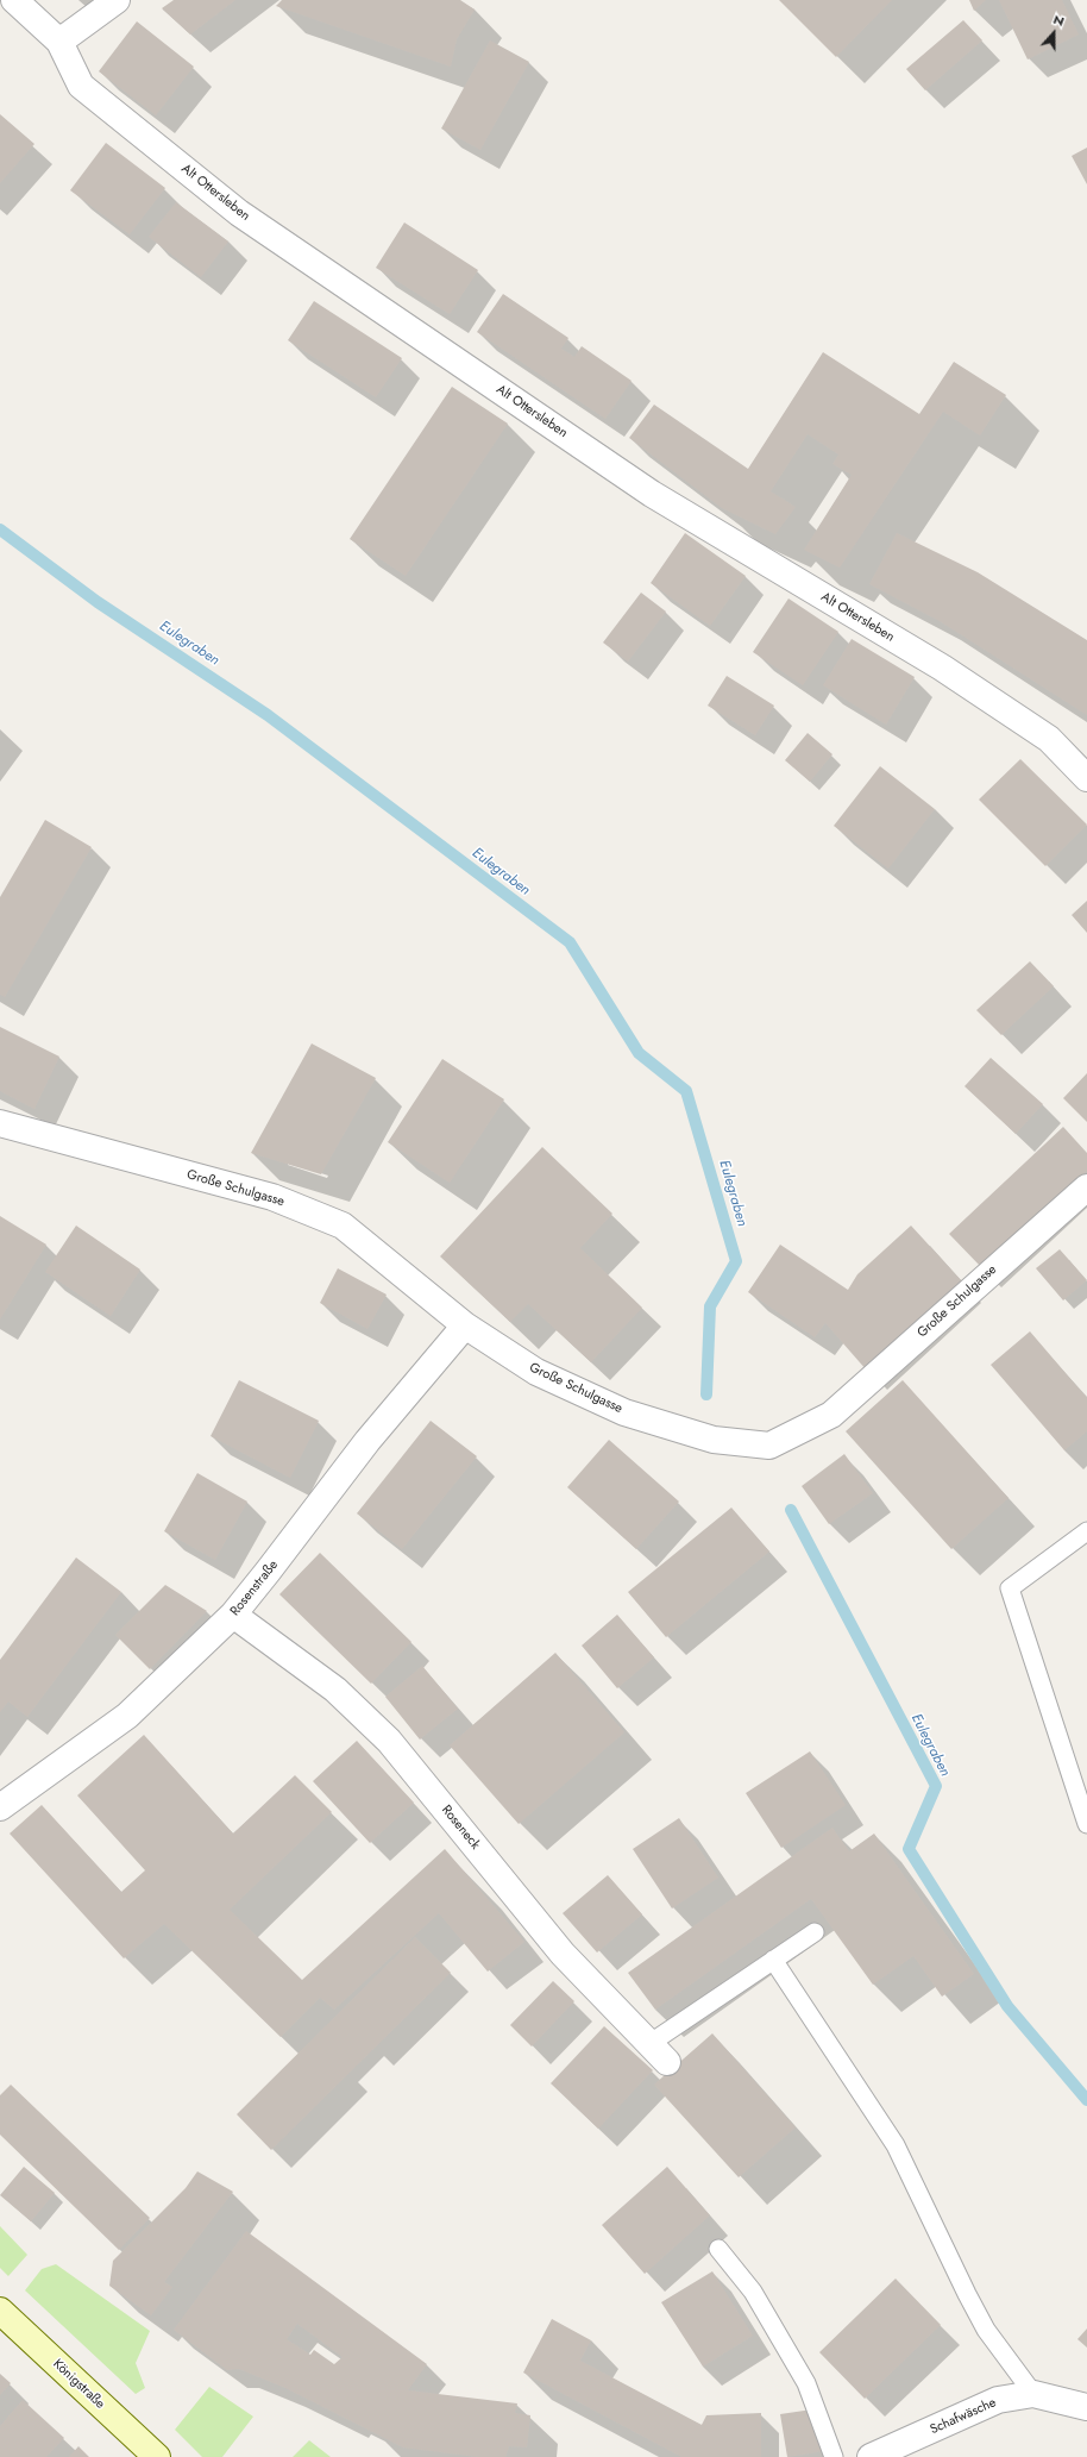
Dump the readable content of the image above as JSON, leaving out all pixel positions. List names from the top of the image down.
{
  "streets": {
    "street": [
      "Alt Ottersleben",
      "Große Schulgasse",
      "Rosenstraße",
      "Roseneck",
      "Königstraße",
      "Schafwäsche"
    ]
  },
  "crossings": [
    ["Große Schulgasse", "Rosenstraße"],
    ["Rosenstraße", "Roseneck"]
  ],
  "water": ["Eulegraben"],
  "north": "top"
}
